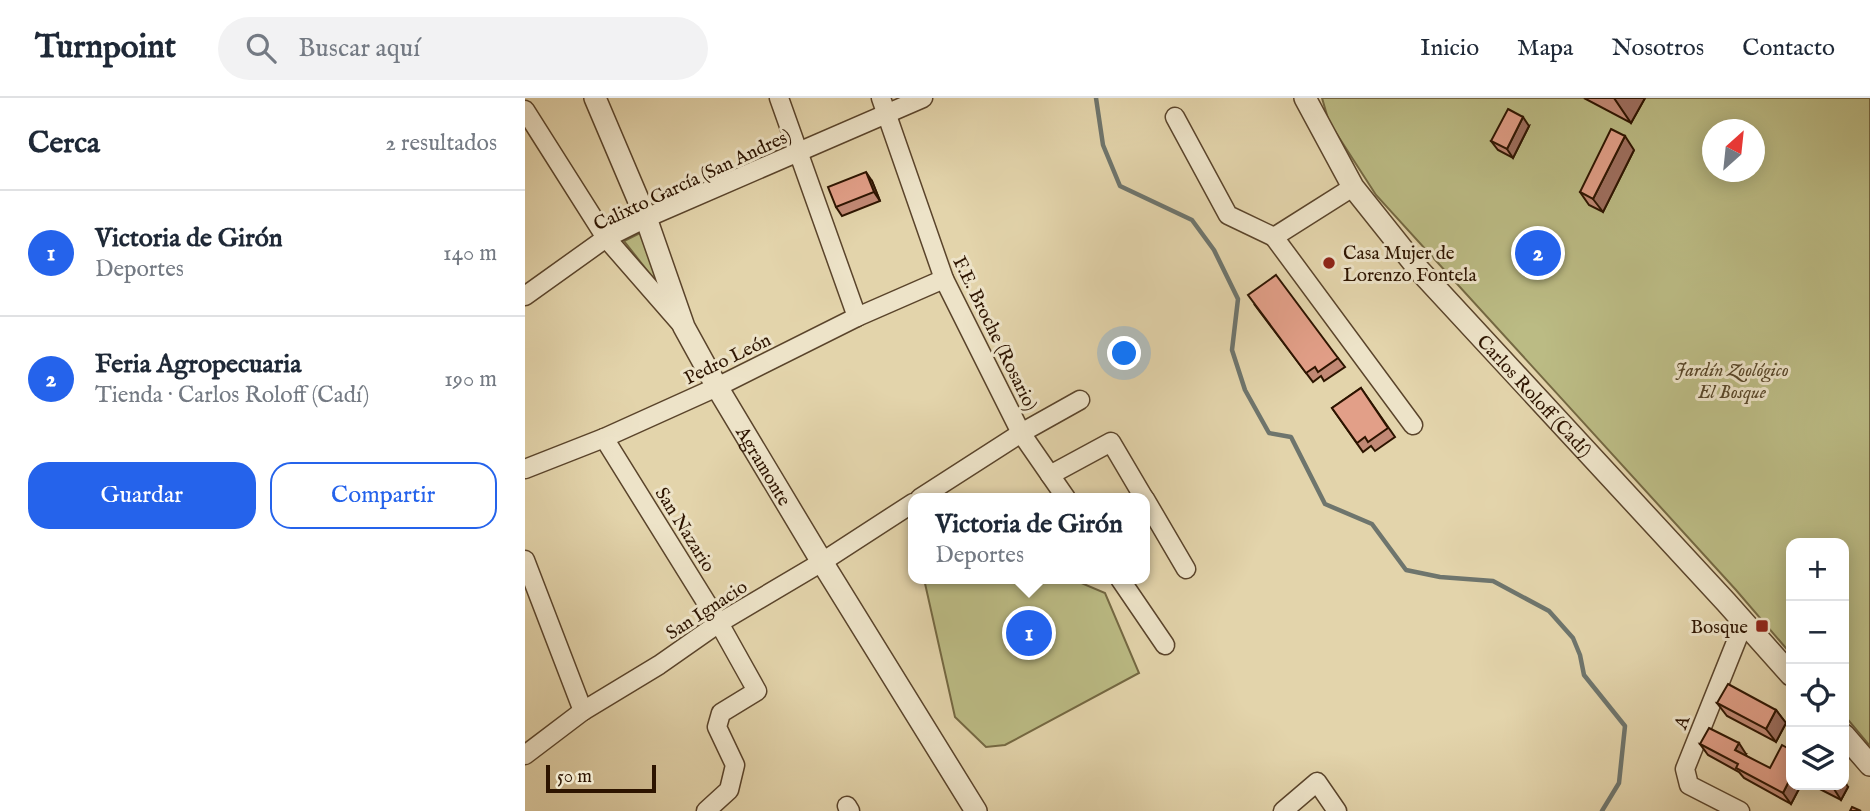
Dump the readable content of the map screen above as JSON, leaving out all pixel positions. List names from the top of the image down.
{
  "streets": {
    "street": [
      "Calixto García (San Andres)",
      "F.E. Broche (Rosario)",
      "Pedro León",
      "Carlos Roloff (Cadí)",
      "Agramonte",
      "San Nazario",
      "San Ignacio",
      "A"
    ]
  },
  "crossings": [
    ["Calixto García (San Andres)", "F.E. Broche (Rosario)"],
    ["Calixto García (San Andres)", "Agramonte"],
    ["F.E. Broche (Rosario)", "Pedro León"],
    ["Pedro León", "Agramonte"],
    ["Pedro León", "San Nazario"],
    ["Carlos Roloff (Cadí)", "A"],
    ["Agramonte", "San Ignacio"],
    ["San Nazario", "San Ignacio"]
  ],
  "parks": ["Jardín Zoológico El Bosque"],
  "places": {
    "other": ["Casa Mujer de Lorenzo Fontela"],
    "transit": ["Bosque"]
  },
  "scale_bar": "50 m",
  "north": "top right",
  "page": {
    "header": "Turnpoint",
    "search": "Buscar aquí",
    "nav": [
      "Inicio",
      "Mapa",
      "Nosotros",
      "Contacto"
    ],
    "heading": ["Cerca", "2 resultados"],
    "list": [
      {
        "mark": "1",
        "name": "Victoria de Girón",
        "note": "Deportes",
        "value": "140 m"
      },
      {
        "mark": "2",
        "name": "Feria Agropecuaria",
        "note": "Tienda · Carlos Roloff (Cadí)",
        "value": "190 m"
      }
    ],
    "pins": ["2", "1"],
    "buttons": ["Guardar", "Compartir"],
    "popup": ["Victoria de Girón", "Deportes"],
    "map_buttons": ["+", "−"],
    "scale": "50 m"
  }
}
